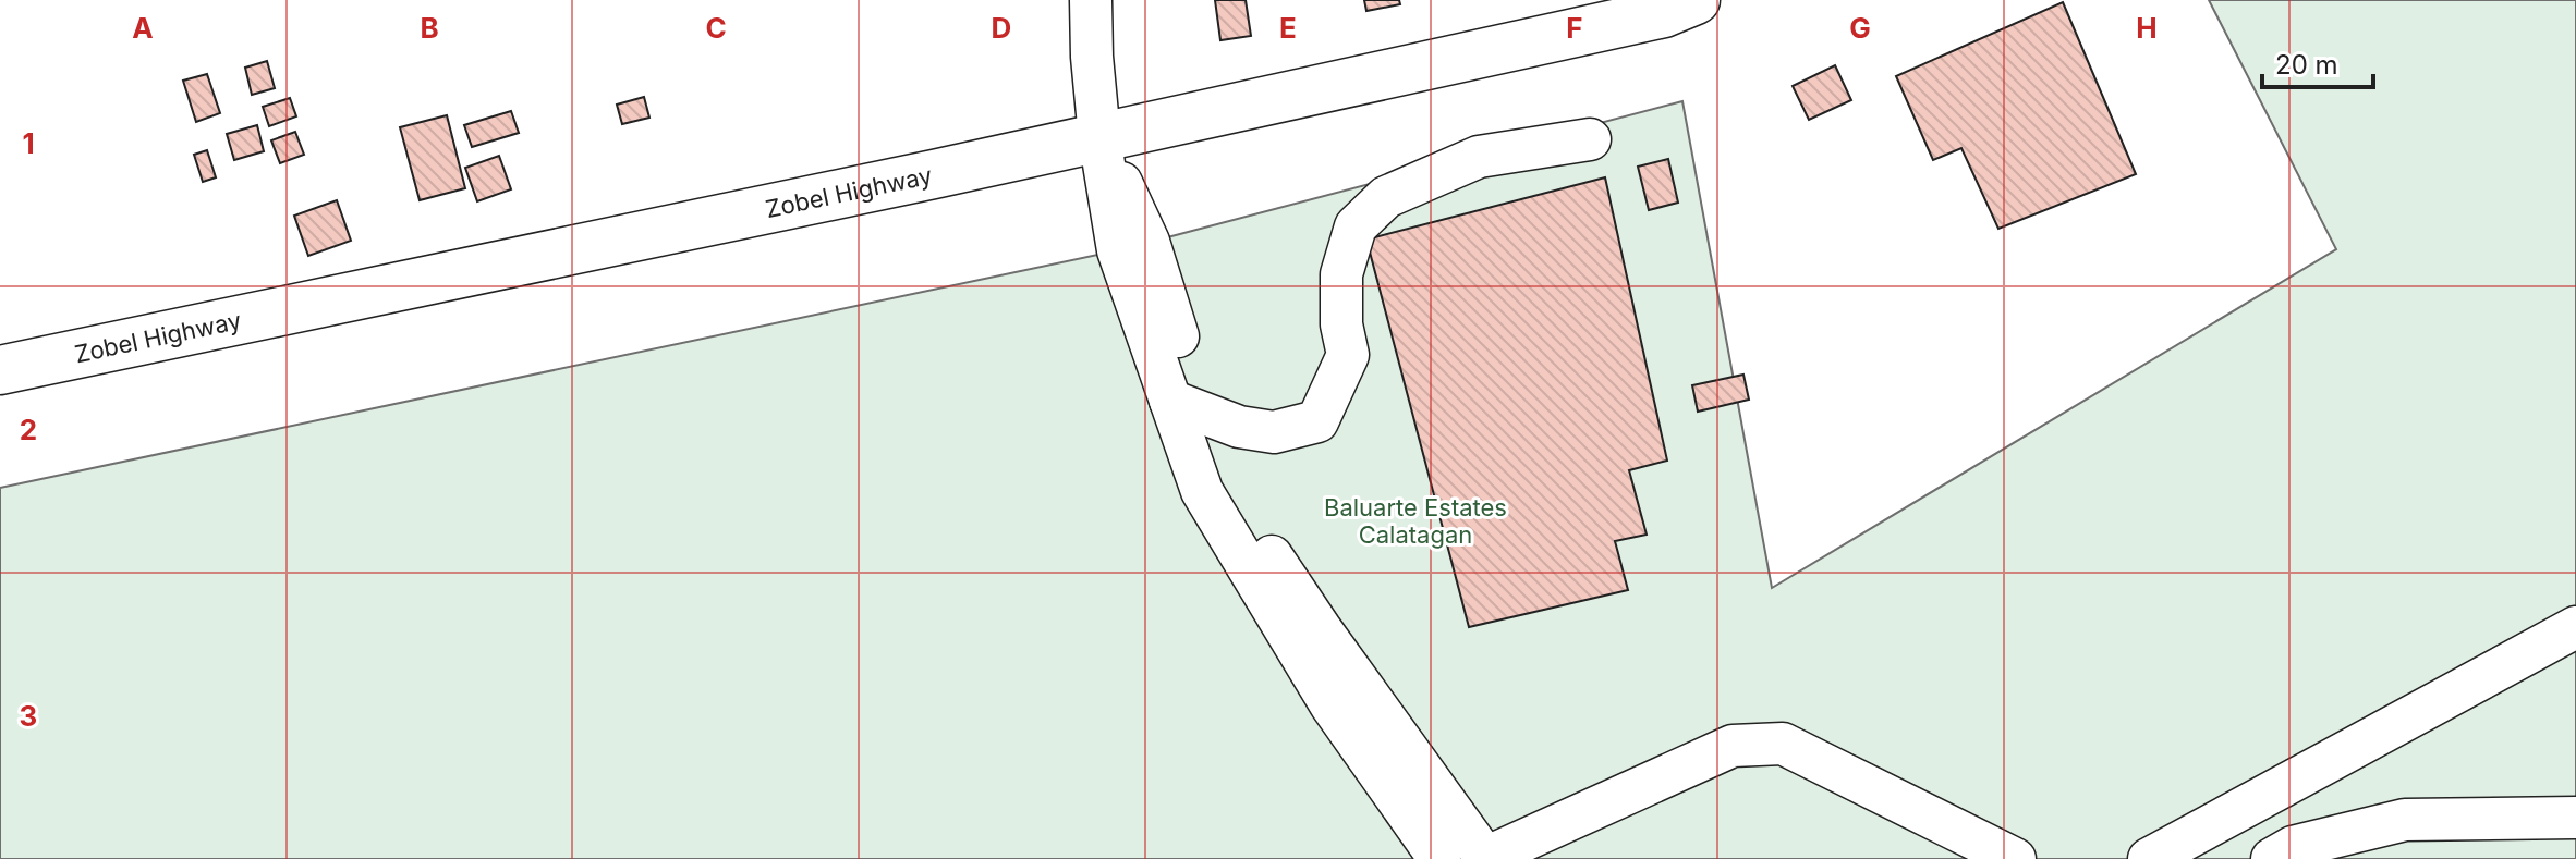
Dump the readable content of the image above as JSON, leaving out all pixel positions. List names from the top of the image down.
{
  "streets": {
    "main road": ["Zobel Highway"]
  },
  "parks": ["Baluarte Estates Calatagan"],
  "scale_bar": "20 m",
  "grid": {
    "columns": [
      "A",
      "B",
      "C",
      "D",
      "E",
      "F",
      "G",
      "H"
    ],
    "rows": ["1", "2", "3"]
  }
}
